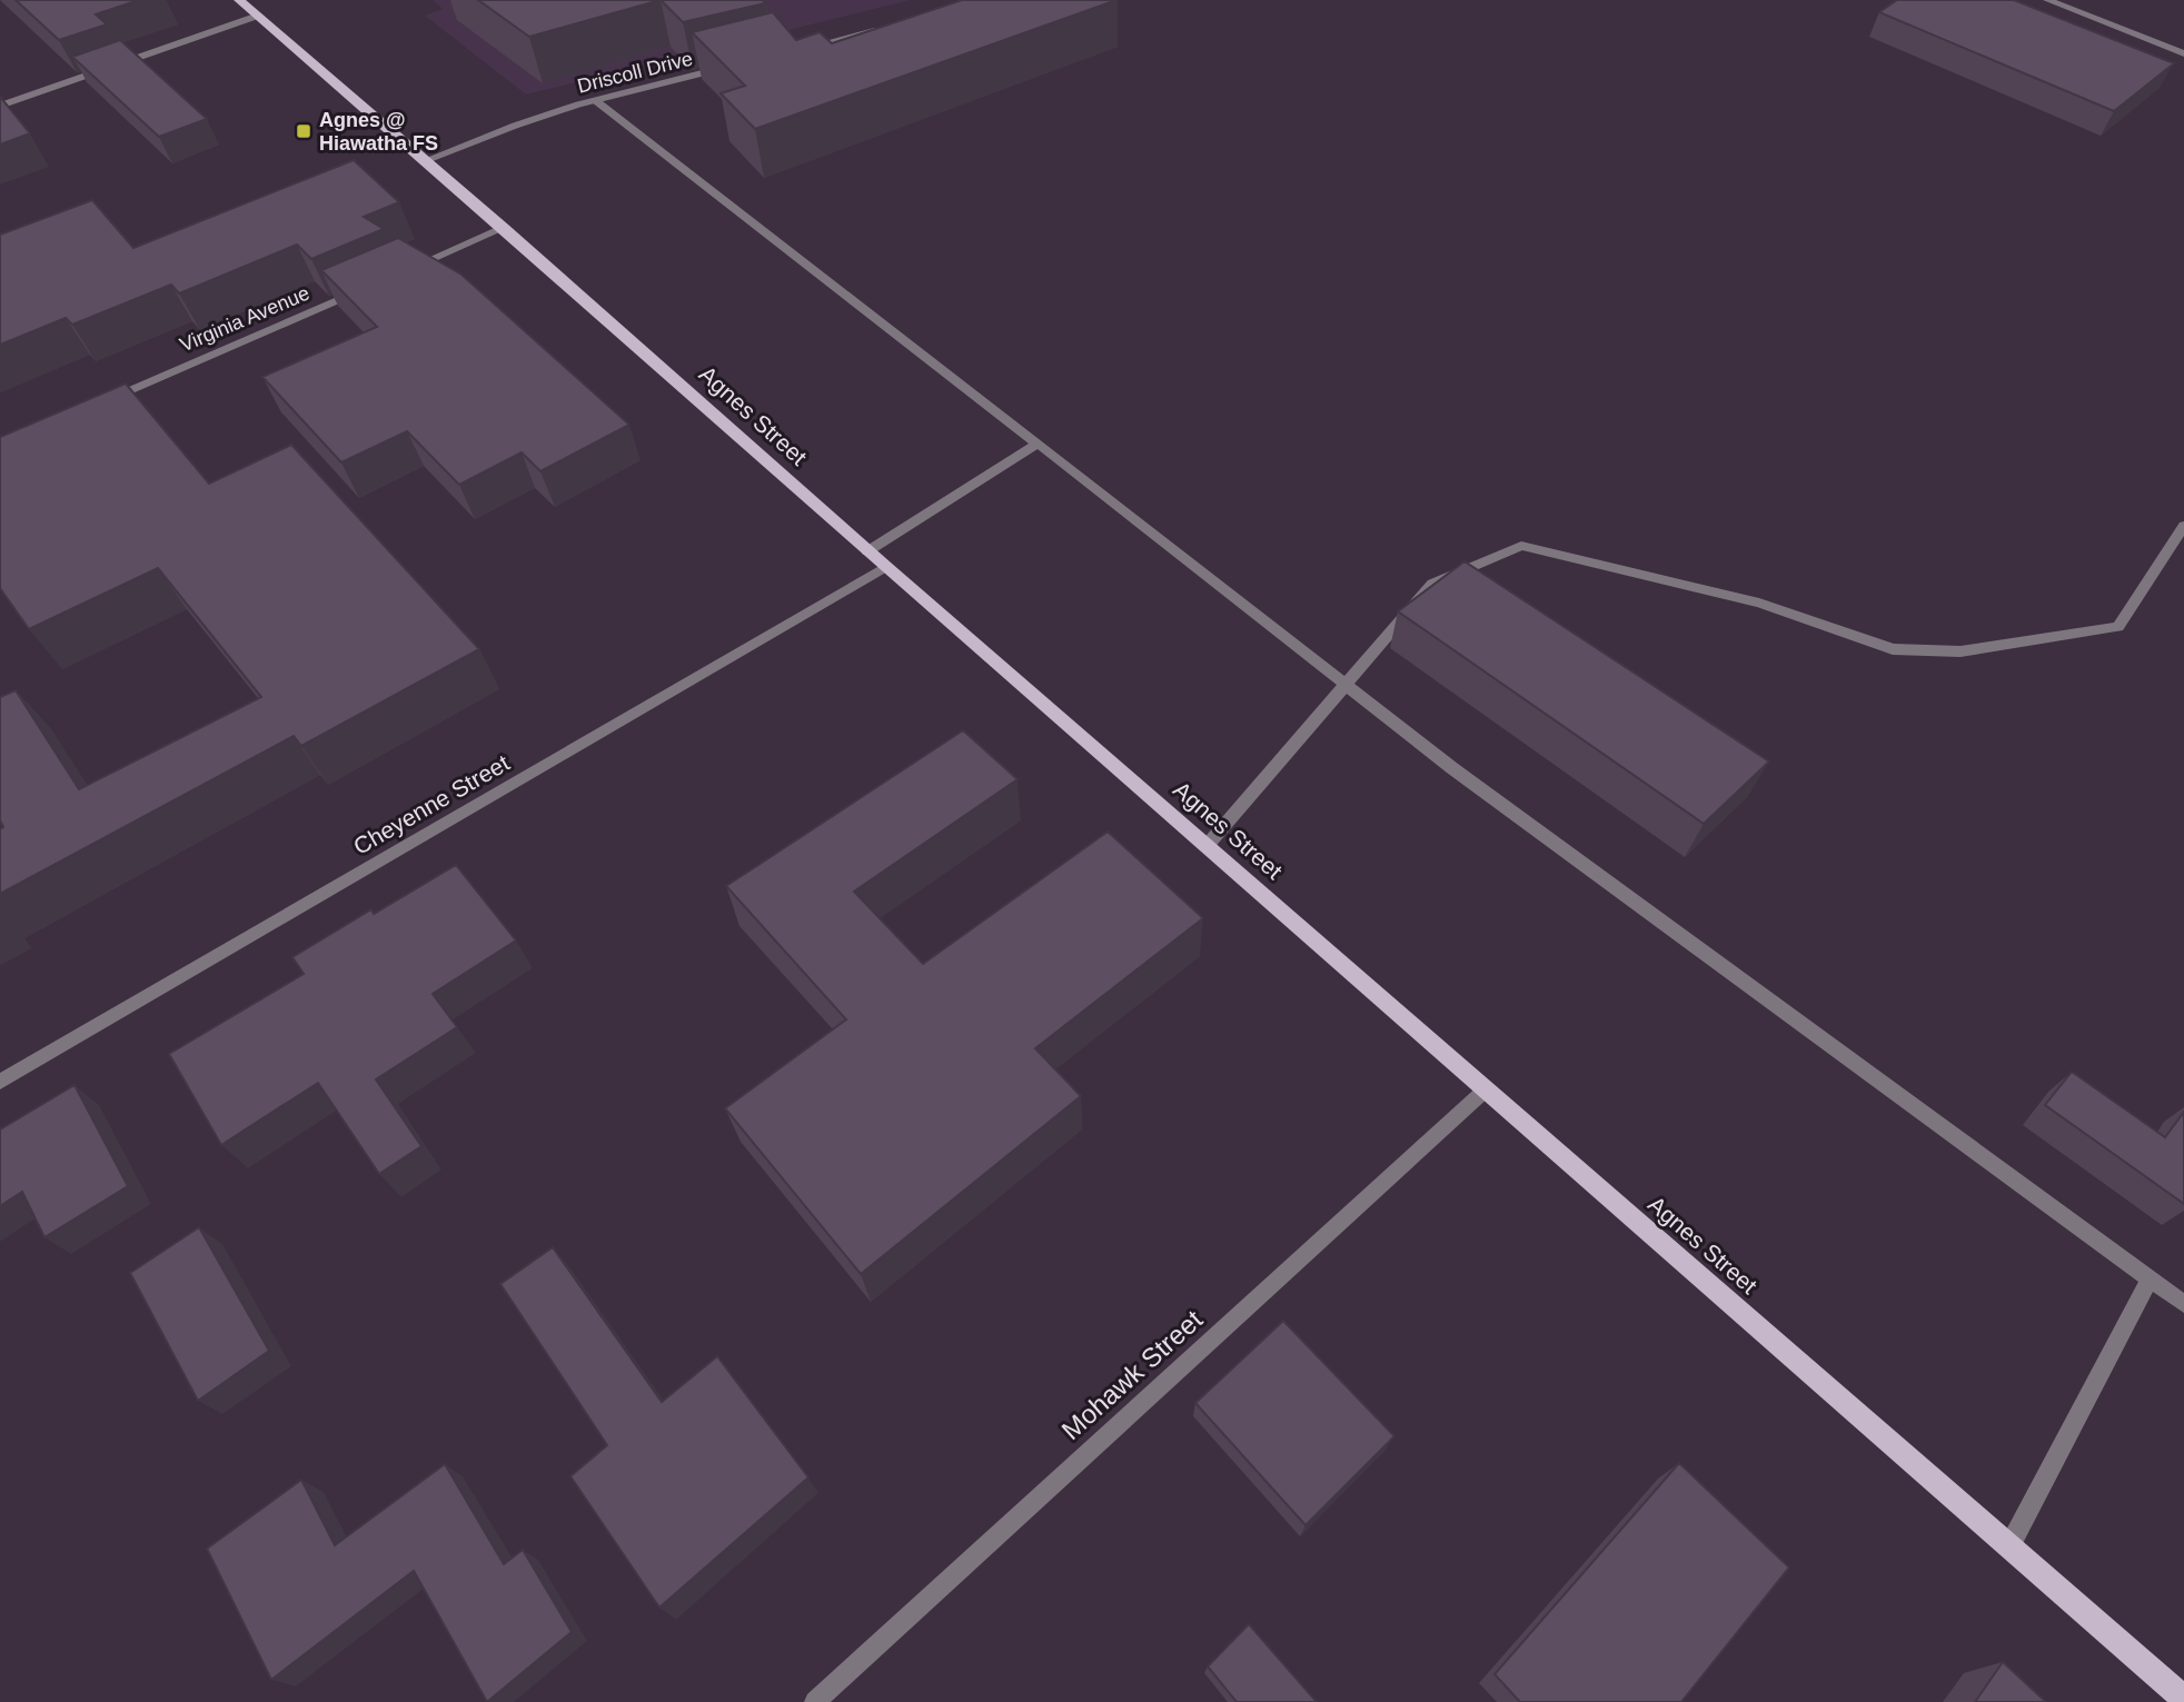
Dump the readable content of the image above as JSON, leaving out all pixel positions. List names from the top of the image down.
{
  "streets": {
    "main road": ["Agnes Street"],
    "street": [
      "Driscoll Drive",
      "Virginia Avenue",
      "Cheyenne Street",
      "Mohawk Street"
    ]
  },
  "crossings": [
    ["Driscoll Drive", "Agnes Street"],
    ["Agnes Street", "Cheyenne Street"],
    ["Agnes Street", "Mohawk Street"]
  ],
  "places": {
    "transit": ["Agnes @ Hiawatha FS"]
  }
}
